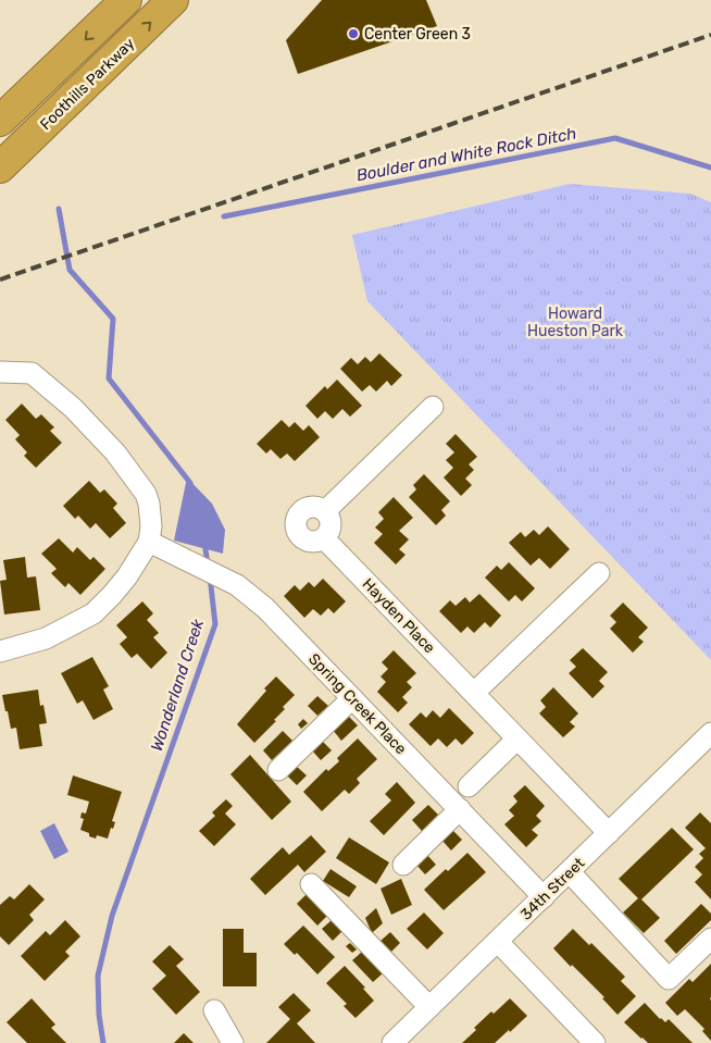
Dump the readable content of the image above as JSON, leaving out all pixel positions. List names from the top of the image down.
{
  "streets": {
    "highway": ["Foothills Parkway"],
    "street": ["Hayden Place", "Spring Creek Place", "34th Street"]
  },
  "crossings": [
    ["Hayden Place", "34th Street"],
    ["Spring Creek Place", "34th Street"]
  ],
  "water": ["Boulder and White Rock Ditch", "Wonderland Creek"],
  "parks": ["Howard Hueston Park"],
  "places": ["Center Green 3"]
}
